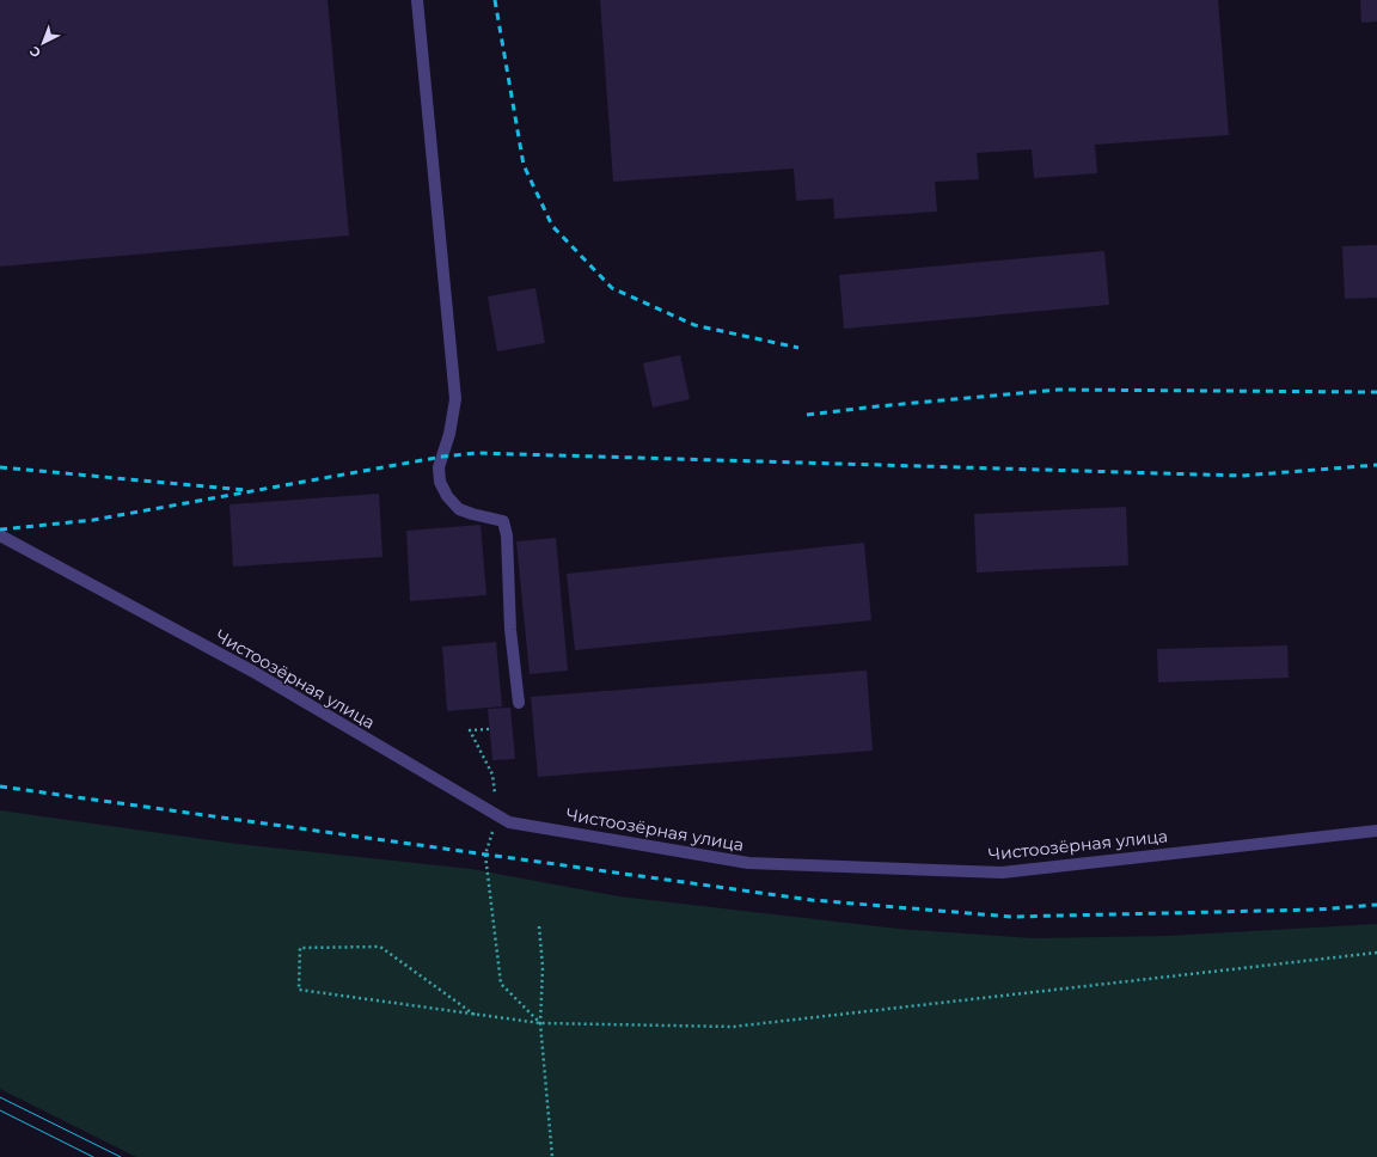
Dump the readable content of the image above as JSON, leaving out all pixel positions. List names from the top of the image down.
{
  "streets": {
    "street": ["Чистоозёрная улица"]
  },
  "north": "bottom left"
}
